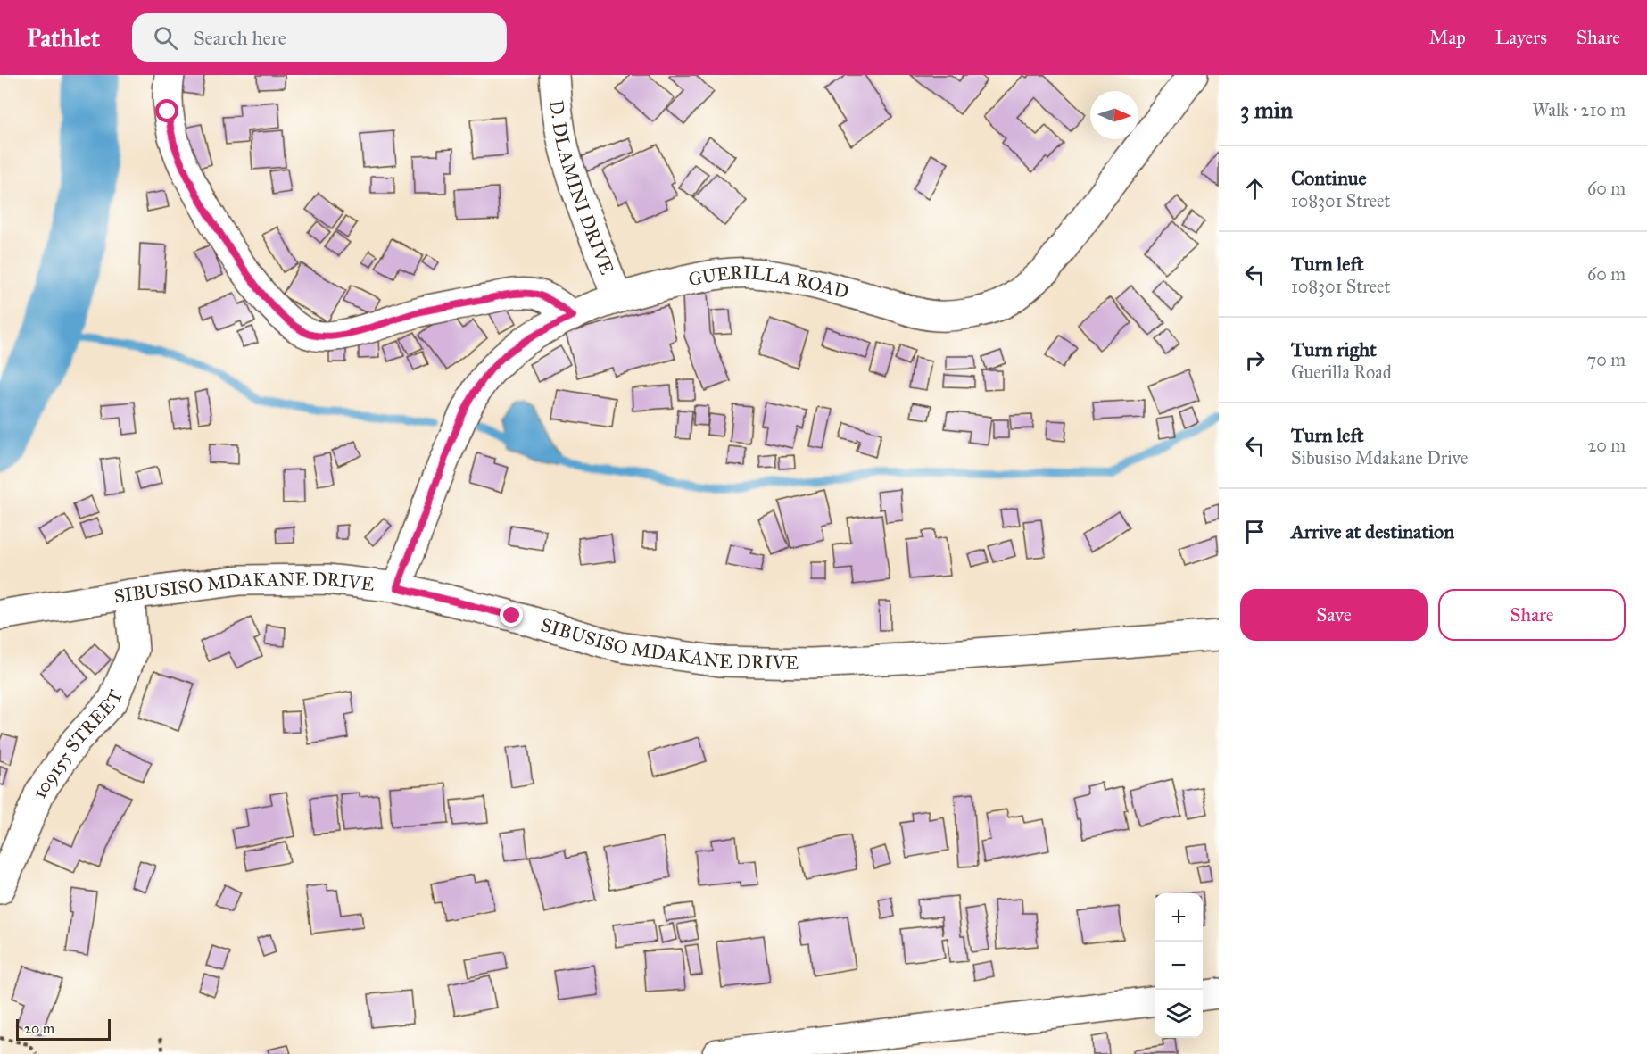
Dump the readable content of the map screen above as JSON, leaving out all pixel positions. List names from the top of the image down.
{
  "streets": {
    "street": [
      "D. DLAMINI DRIVE",
      "GUERILLA ROAD",
      "SIBUSISO MDAKANE DRIVE",
      "109155 STREET"
    ]
  },
  "crossings": [
    ["D. DLAMINI DRIVE", "GUERILLA ROAD"],
    ["GUERILLA ROAD", "SIBUSISO MDAKANE DRIVE"],
    ["SIBUSISO MDAKANE DRIVE", "109155 STREET"]
  ],
  "scale_bar": "20 m",
  "north": "right",
  "page": {
    "header": "Pathlet",
    "search": "Search here",
    "nav": ["Map", "Layers", "Share"],
    "heading": ["3 min", "Walk · 210 m"],
    "list": [
      ["Continue", "108301 Street", "60 m"],
      ["Turn left", "108301 Street", "60 m"],
      ["Turn right", "Guerilla Road", "70 m"],
      ["Turn left", "Sibusiso Mdakane Drive", "20 m"],
      "Arrive at destination"
    ],
    "buttons": ["Save", "Share"],
    "map_buttons": ["+", "−"],
    "scale": "20 m"
  }
}
